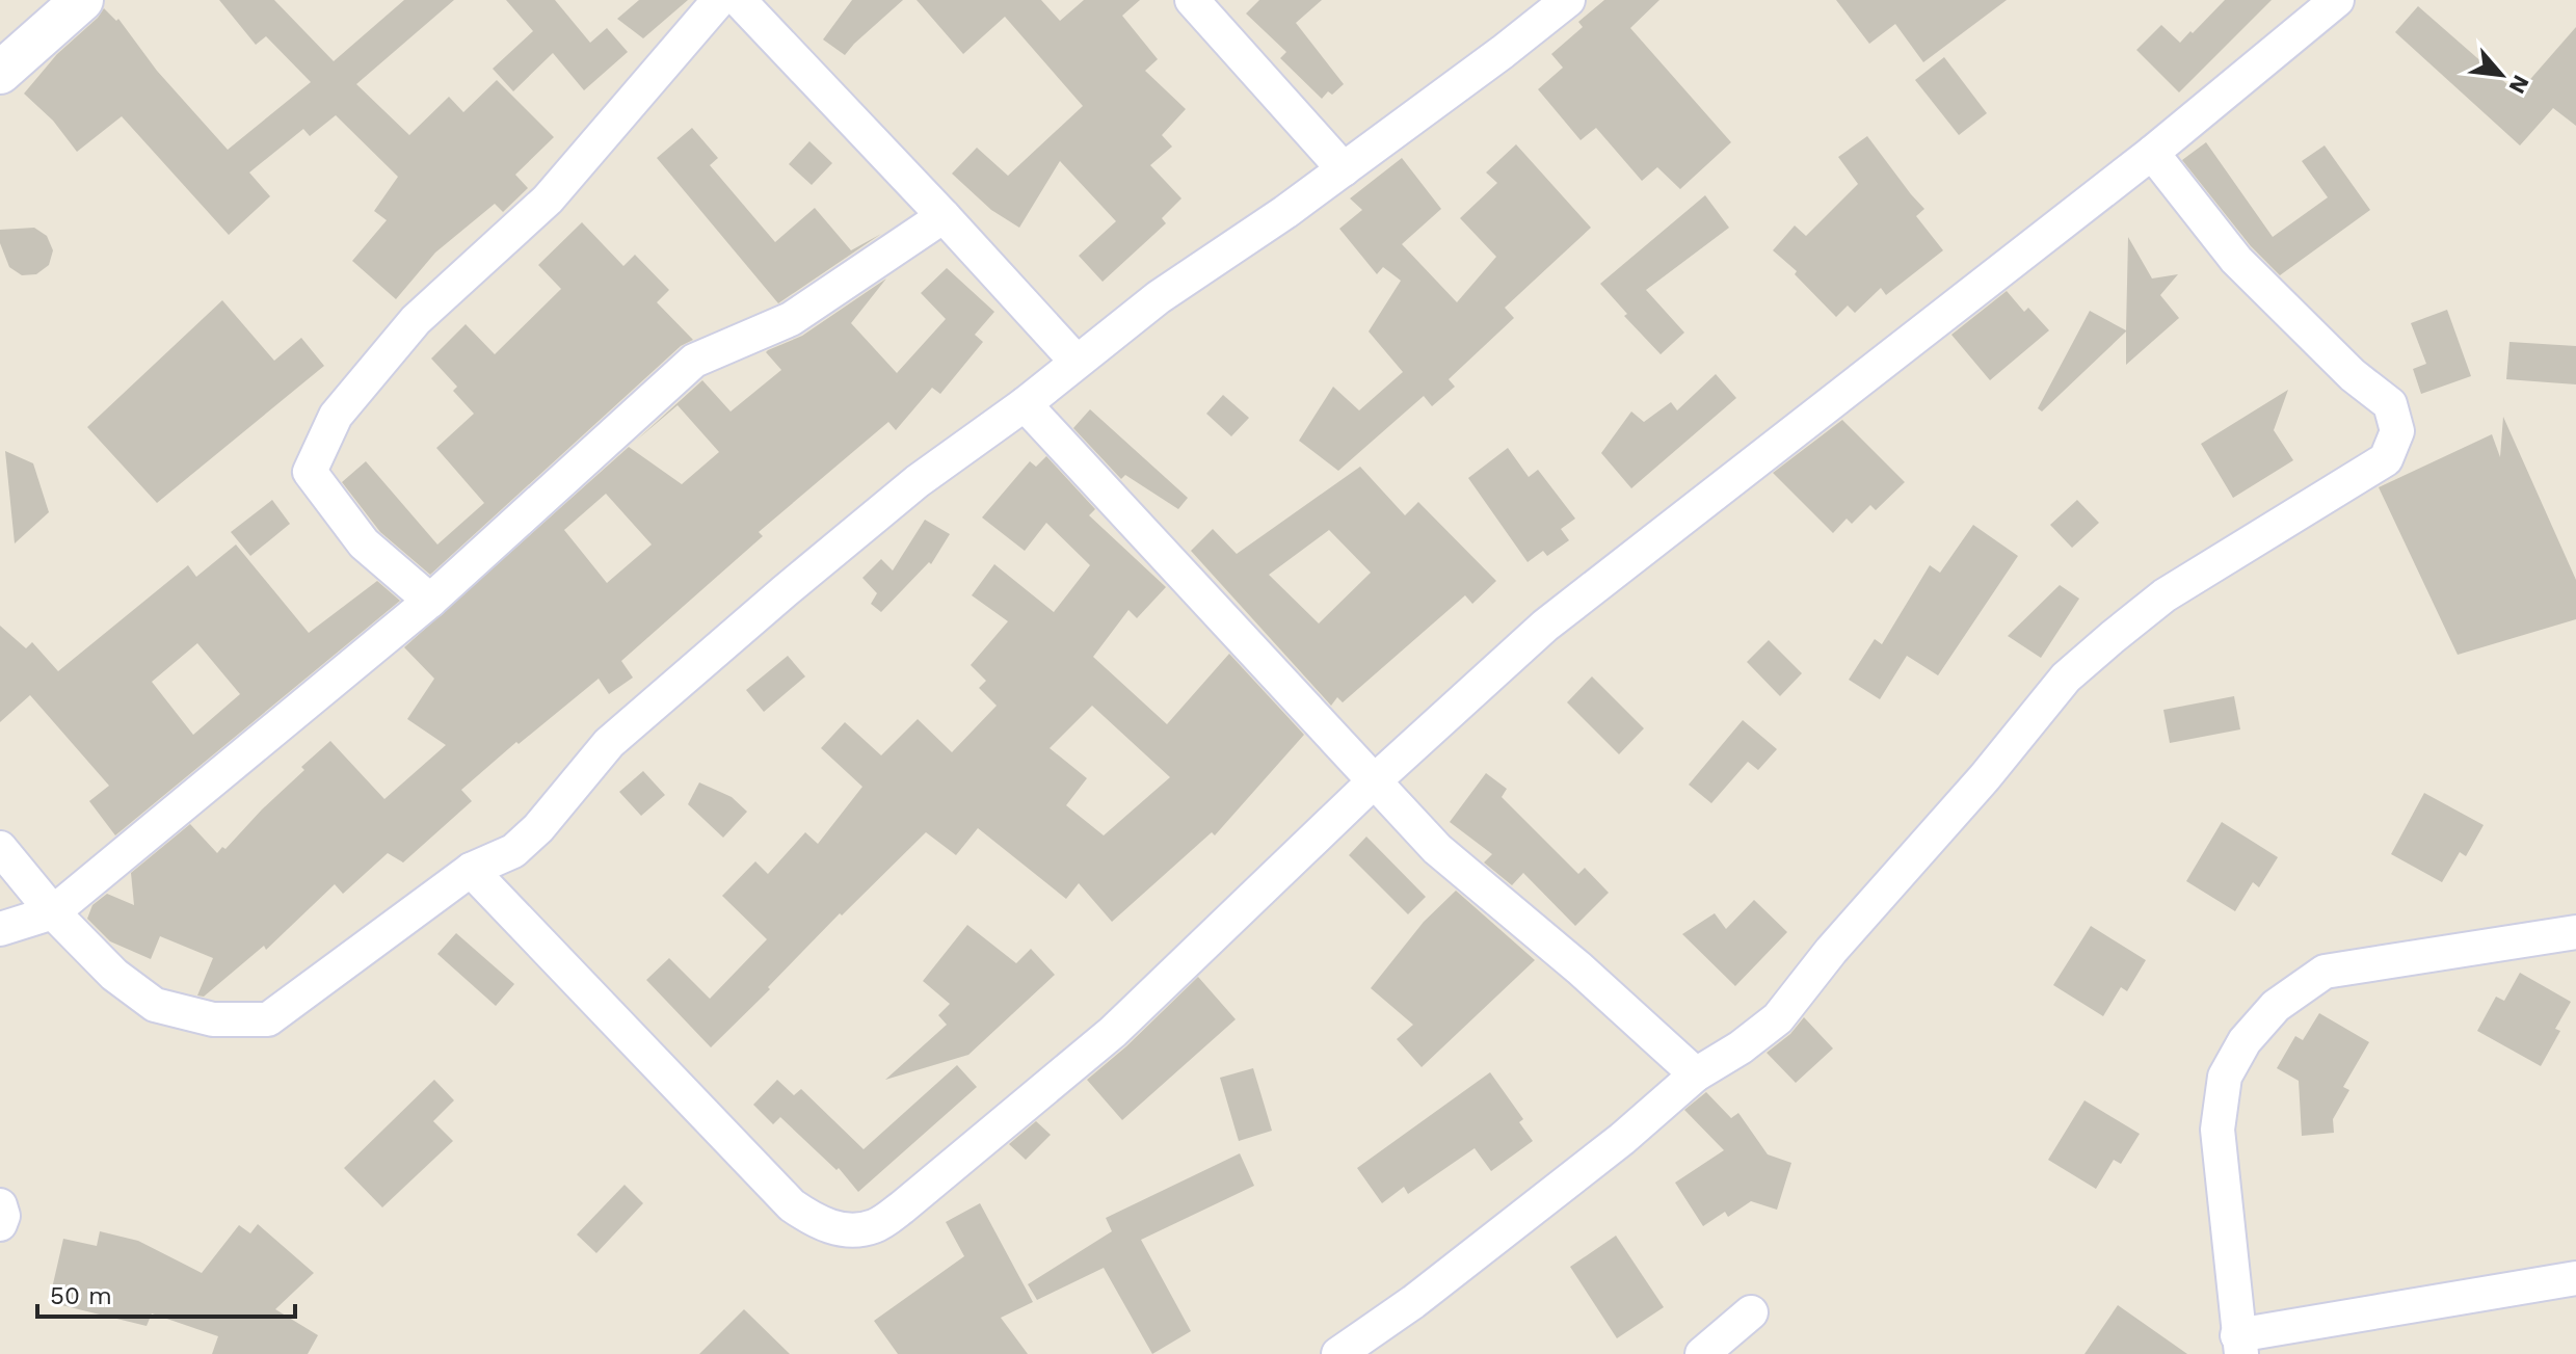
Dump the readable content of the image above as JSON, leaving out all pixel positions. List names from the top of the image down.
{
  "scale_bar": "50 m",
  "north": "bottom right"
}
